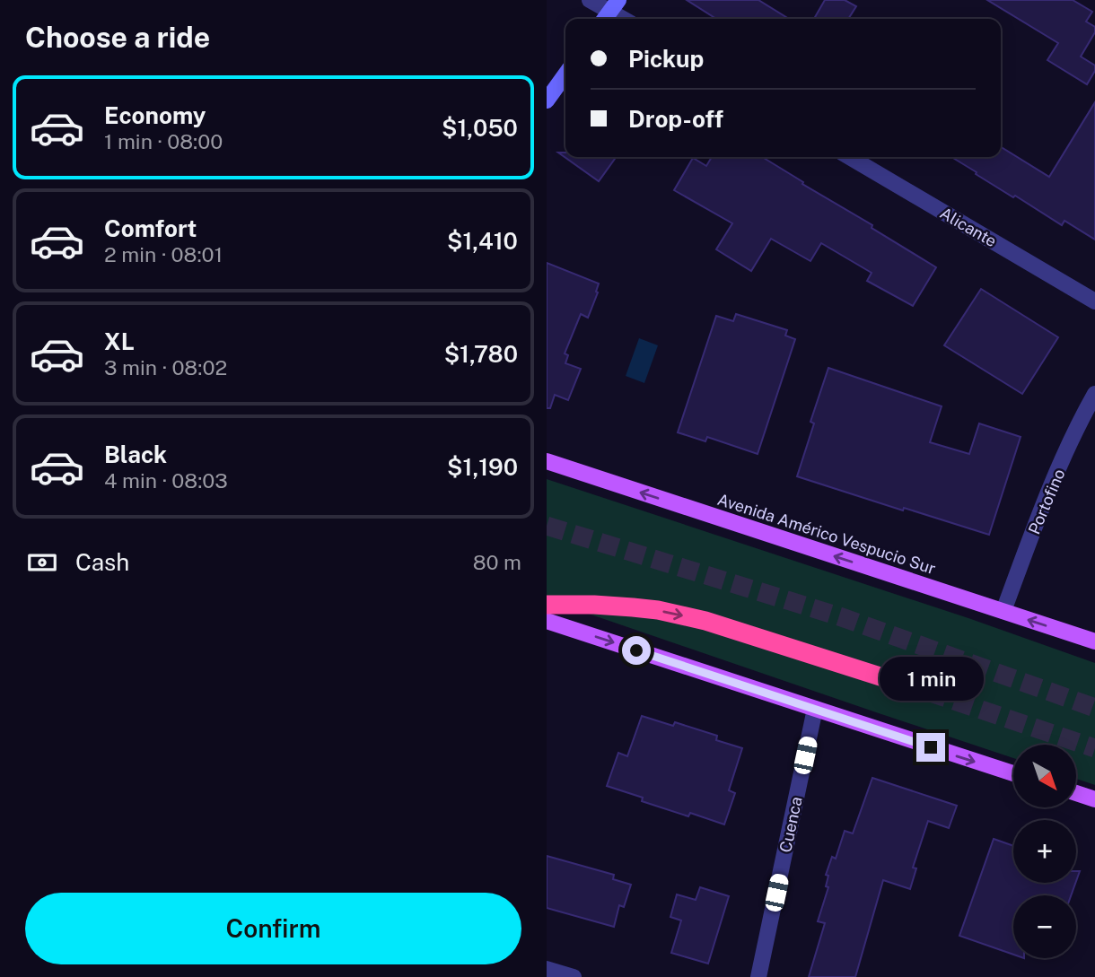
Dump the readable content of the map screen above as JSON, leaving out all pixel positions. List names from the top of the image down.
{
  "streets": {
    "main road": ["Avenida Américo Vespucio Sur"],
    "street": ["Alicante", "Portofino", "Cuenca"]
  },
  "crossings": [
    ["Portofino", "Avenida Américo Vespucio Sur"]
  ],
  "one_way": ["Avenida Américo Vespucio Sur"],
  "north": "bottom right",
  "page": {
    "heading": "Choose a ride",
    "banner": ["Pickup", "Drop-off"],
    "list": [
      {
        "name": "Economy",
        "note": "1 min · 08:00",
        "value": "$1,050"
      },
      {
        "name": "Comfort",
        "note": "2 min · 08:01",
        "value": "$1,410"
      },
      {
        "name": "XL",
        "note": "3 min · 08:02",
        "value": "$1,780"
      },
      {
        "name": "Black",
        "note": "4 min · 08:03",
        "value": "$1,190"
      }
    ],
    "pay": ["Cash", "80 m"],
    "bubble": "1 min",
    "map_buttons": ["+", "−"],
    "buttons": "Confirm"
  }
}
